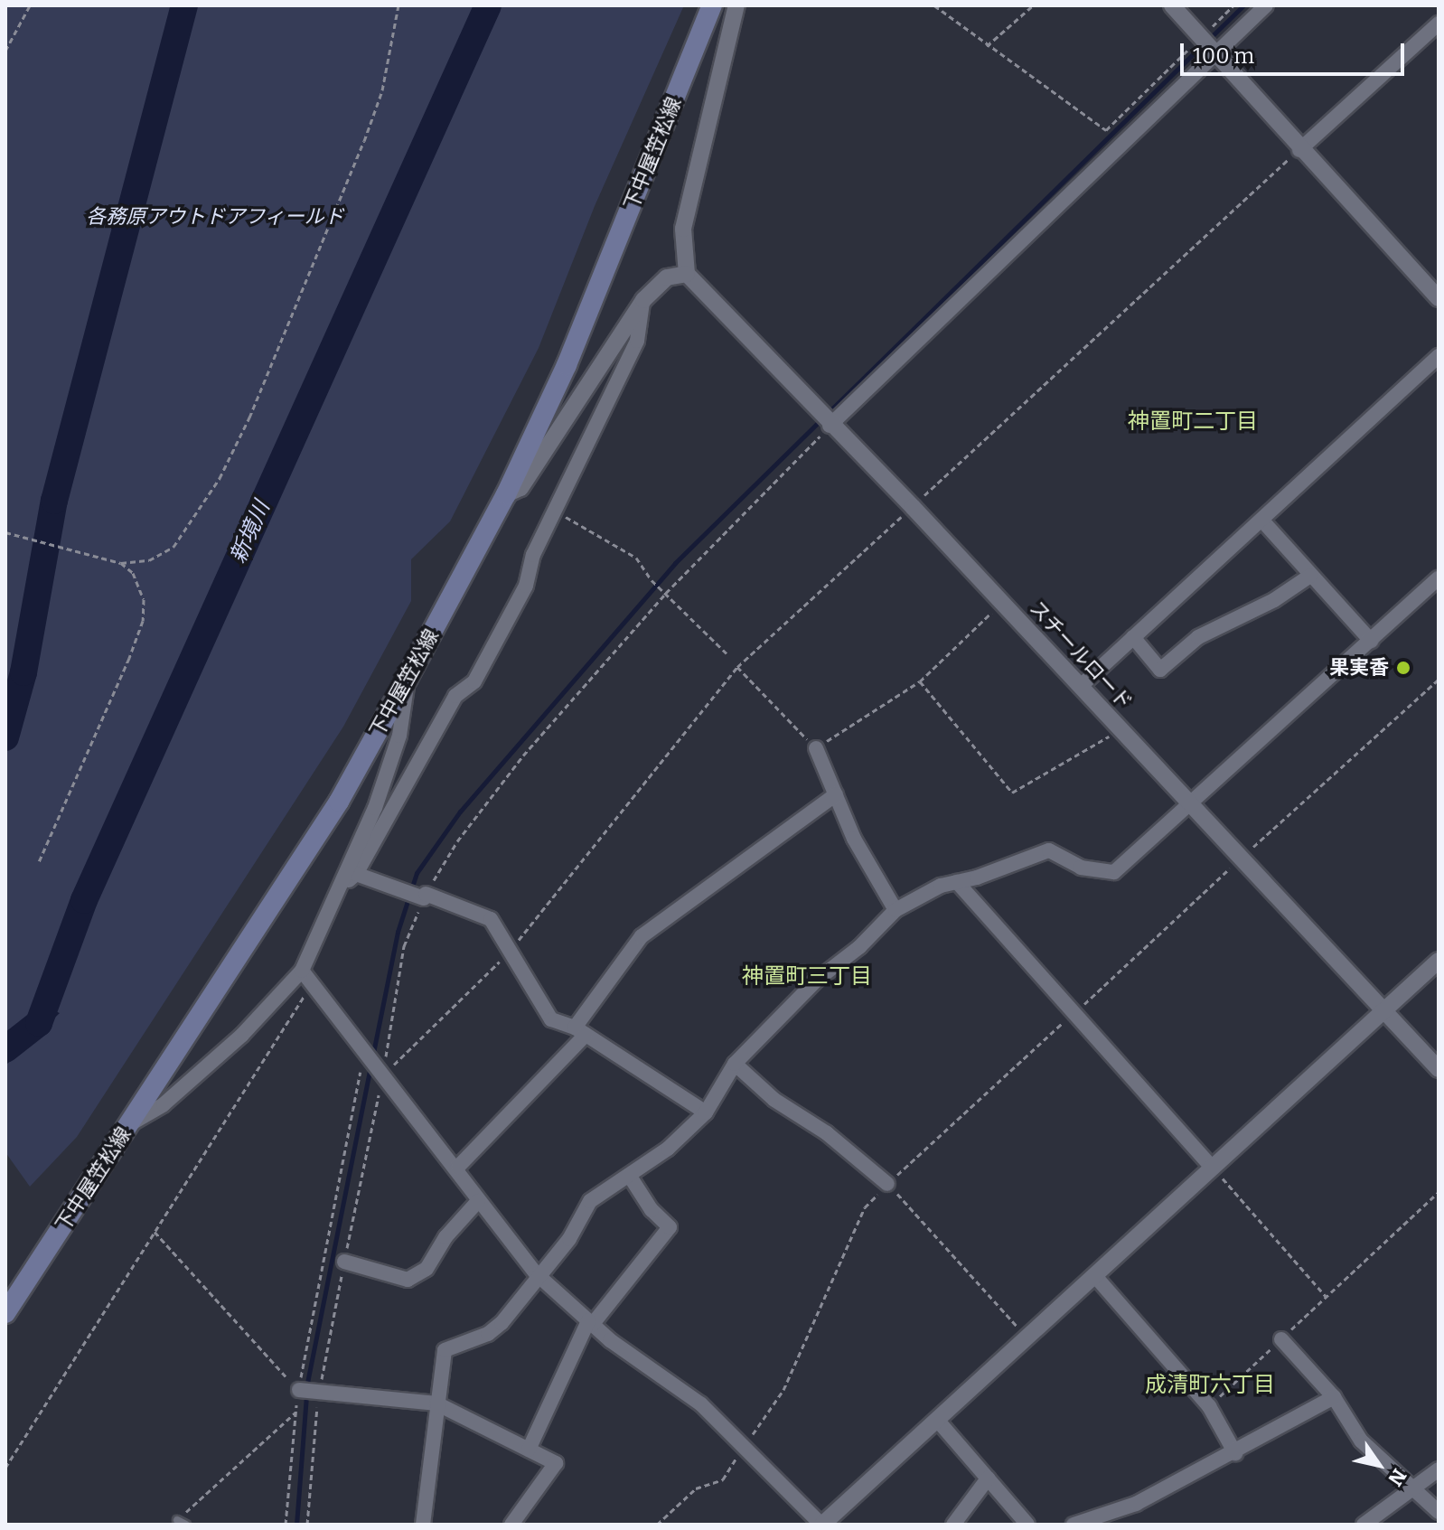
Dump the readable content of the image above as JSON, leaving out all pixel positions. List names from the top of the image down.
{
  "streets": {
    "main road": ["下中屋笠松線"],
    "street": ["スチールロード"]
  },
  "districts": ["神置町二丁目", "神置町三丁目", "成清町六丁目"],
  "water": ["新境川"],
  "parks": ["各務原アウトドアフィールド"],
  "places": ["果実香"],
  "scale_bar": "100 m",
  "north": "bottom right"
}
